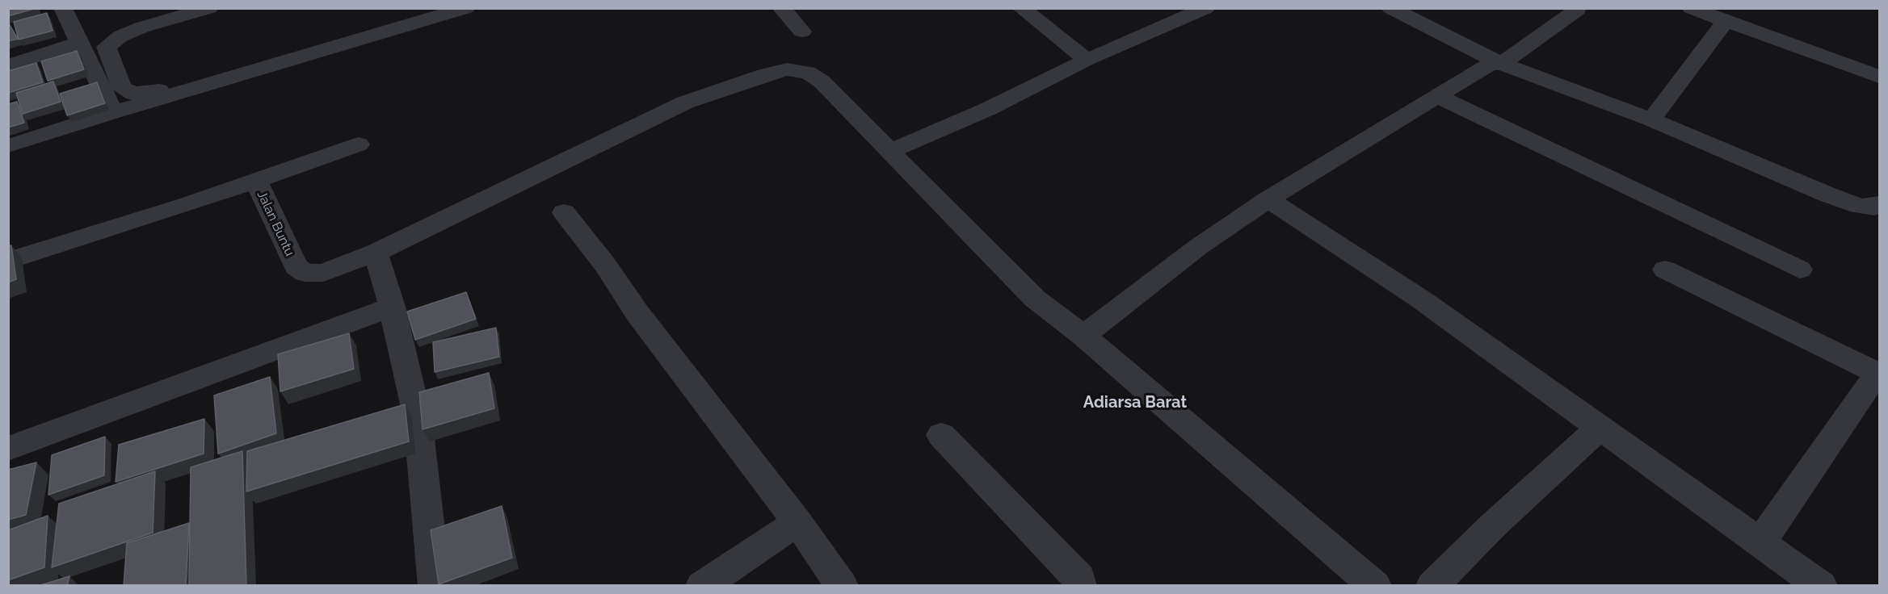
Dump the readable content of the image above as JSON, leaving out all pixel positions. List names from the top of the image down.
{
  "streets": {
    "street": ["Jalan Buntu"]
  },
  "districts": ["Adiarsa Barat"]
}
